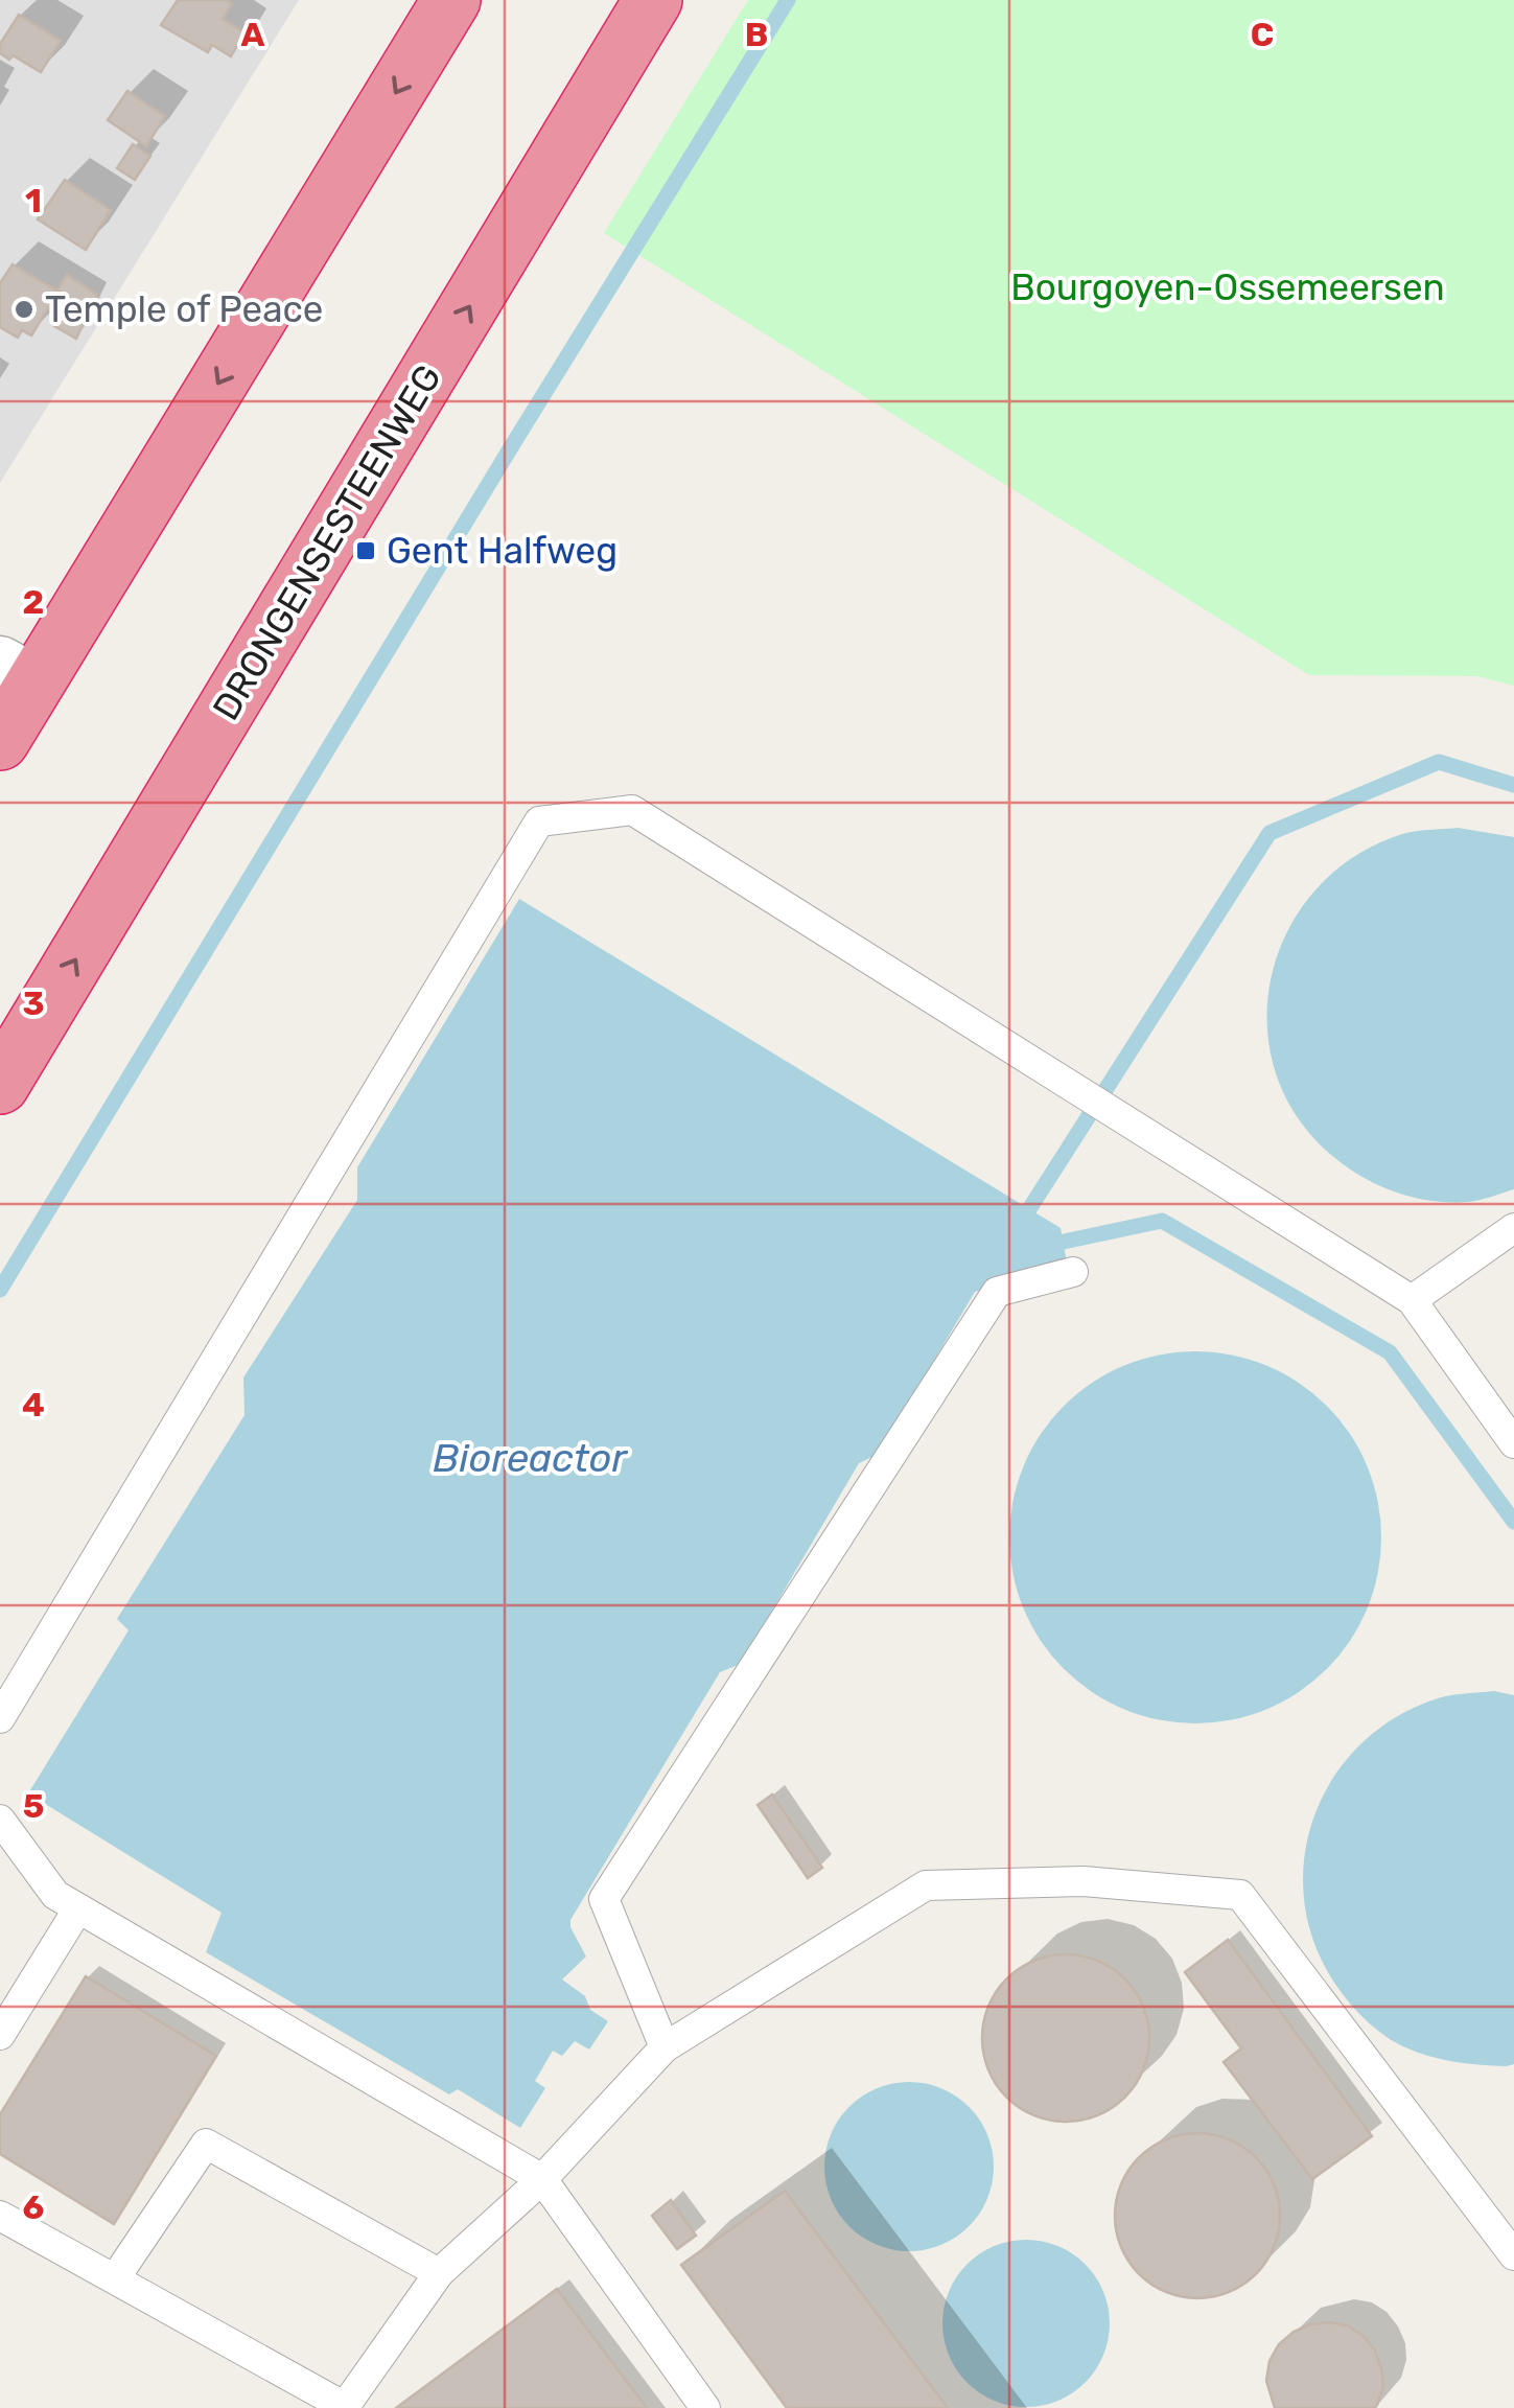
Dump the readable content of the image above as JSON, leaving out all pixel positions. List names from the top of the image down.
{
  "streets": {
    "highway": ["DRONGENSESTEENWEG"]
  },
  "water": ["Bioreactor"],
  "parks": ["Bourgoyen-Ossemeersen"],
  "places": {
    "other": ["Temple of Peace"],
    "transit": ["Gent Halfweg"]
  },
  "grid": {
    "columns": ["A", "B", "C"],
    "rows": [
      "1",
      "2",
      "3",
      "4",
      "5",
      "6"
    ]
  }
}
